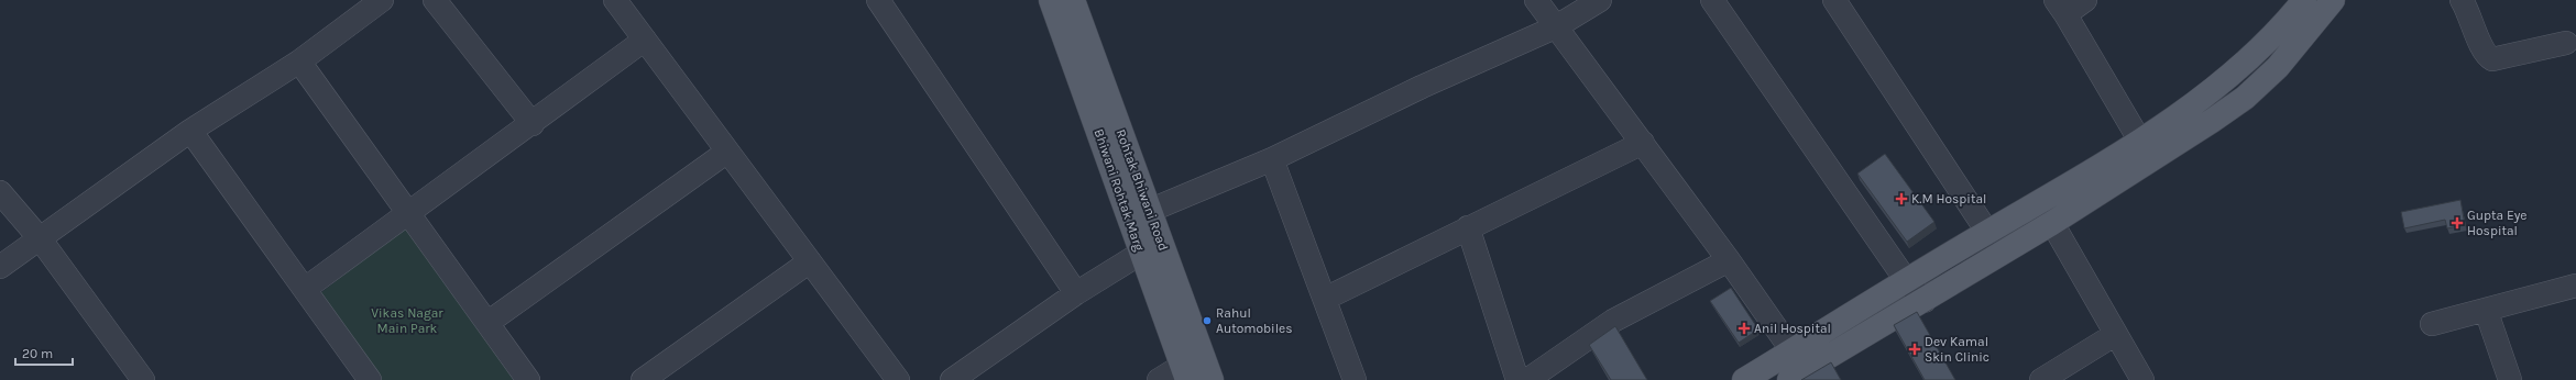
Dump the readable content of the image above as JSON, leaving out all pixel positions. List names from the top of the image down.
{
  "streets": {
    "main road": ["Bhiwani Rohtak Marg", "Rohtak Bhiwani Road"]
  },
  "crossings": [
    ["Bhiwani Rohtak Marg", "Rohtak Bhiwani Road"]
  ],
  "parks": ["Vikas Nagar Main Park"],
  "places": {
    "health": [
      "K.M Hospital",
      "Gupta Eye Hospital",
      "Anil Hospital",
      "Dev Kamal Skin Clinic"
    ],
    "other": ["Rahul Automobiles"]
  },
  "scale_bar": "20 m"
}
